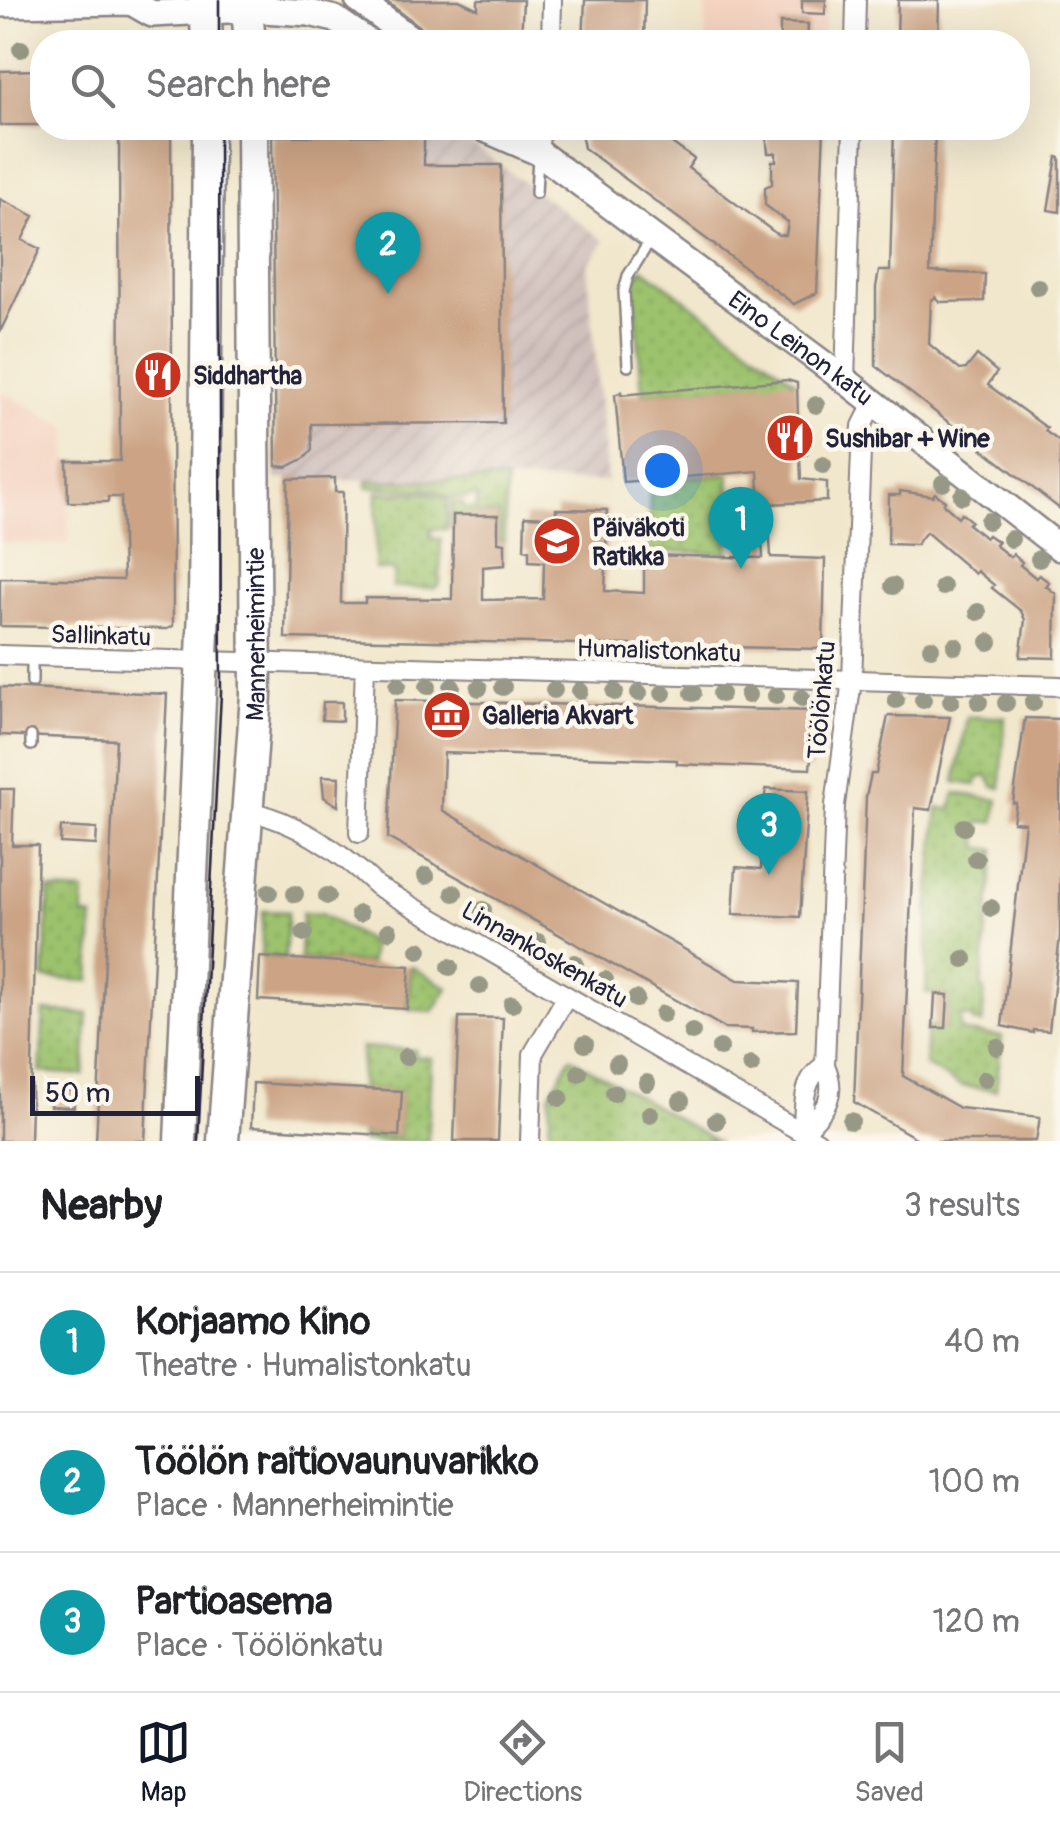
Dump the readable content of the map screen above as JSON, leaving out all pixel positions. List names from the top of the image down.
{
  "streets": {
    "main road": ["Mannerheimintie"],
    "street": [
      "Eino Leinon katu",
      "Sallinkatu",
      "Humalistonkatu",
      "Töölönkatu",
      "Linnankoskenkatu"
    ]
  },
  "crossings": [
    ["Eino Leinon katu", "Töölönkatu"],
    ["Sallinkatu", "Mannerheimintie"],
    ["Sallinkatu", "Humalistonkatu"],
    ["Mannerheimintie", "Humalistonkatu"],
    ["Mannerheimintie", "Linnankoskenkatu"],
    ["Humalistonkatu", "Töölönkatu"],
    ["Töölönkatu", "Linnankoskenkatu"]
  ],
  "places": {
    "restaurant": ["Siddhartha", "Sushibar + Wine"],
    "school or university": ["Päiväkoti Ratikka"],
    "museum": ["Galleria Akvart"]
  },
  "scale_bar": "50 m",
  "page": {
    "search": "Search here",
    "pins": ["2", "1", "3"],
    "scale": "50 m",
    "heading": ["Nearby", "3 results"],
    "list": [
      {
        "mark": "1",
        "name": "Korjaamo Kino",
        "note": "Theatre · Humalistonkatu",
        "value": "40 m"
      },
      {
        "mark": "2",
        "name": "Töölön raitiovaunuvarikko",
        "note": "Place · Mannerheimintie",
        "value": "100 m"
      },
      {
        "mark": "3",
        "name": "Partioasema",
        "note": "Place · Töölönkatu",
        "value": "120 m"
      }
    ],
    "nav": ["Map", "Directions", "Saved"]
  }
}
